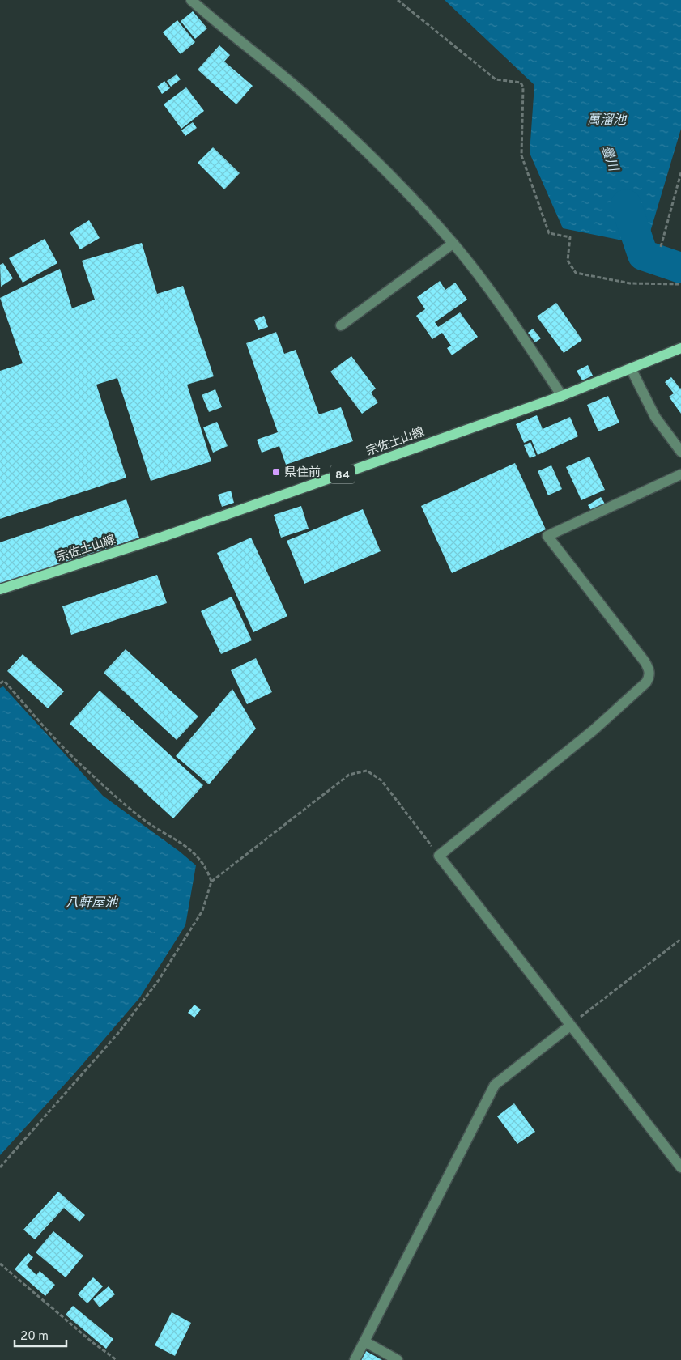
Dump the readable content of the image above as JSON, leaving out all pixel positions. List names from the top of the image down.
{
  "streets": {
    "main road": ["宗佐土山線", "84"]
  },
  "water": ["萬溜池", "曇川", "八軒屋池"],
  "places": {
    "transit": ["県住前"]
  },
  "scale_bar": "20 m"
}
